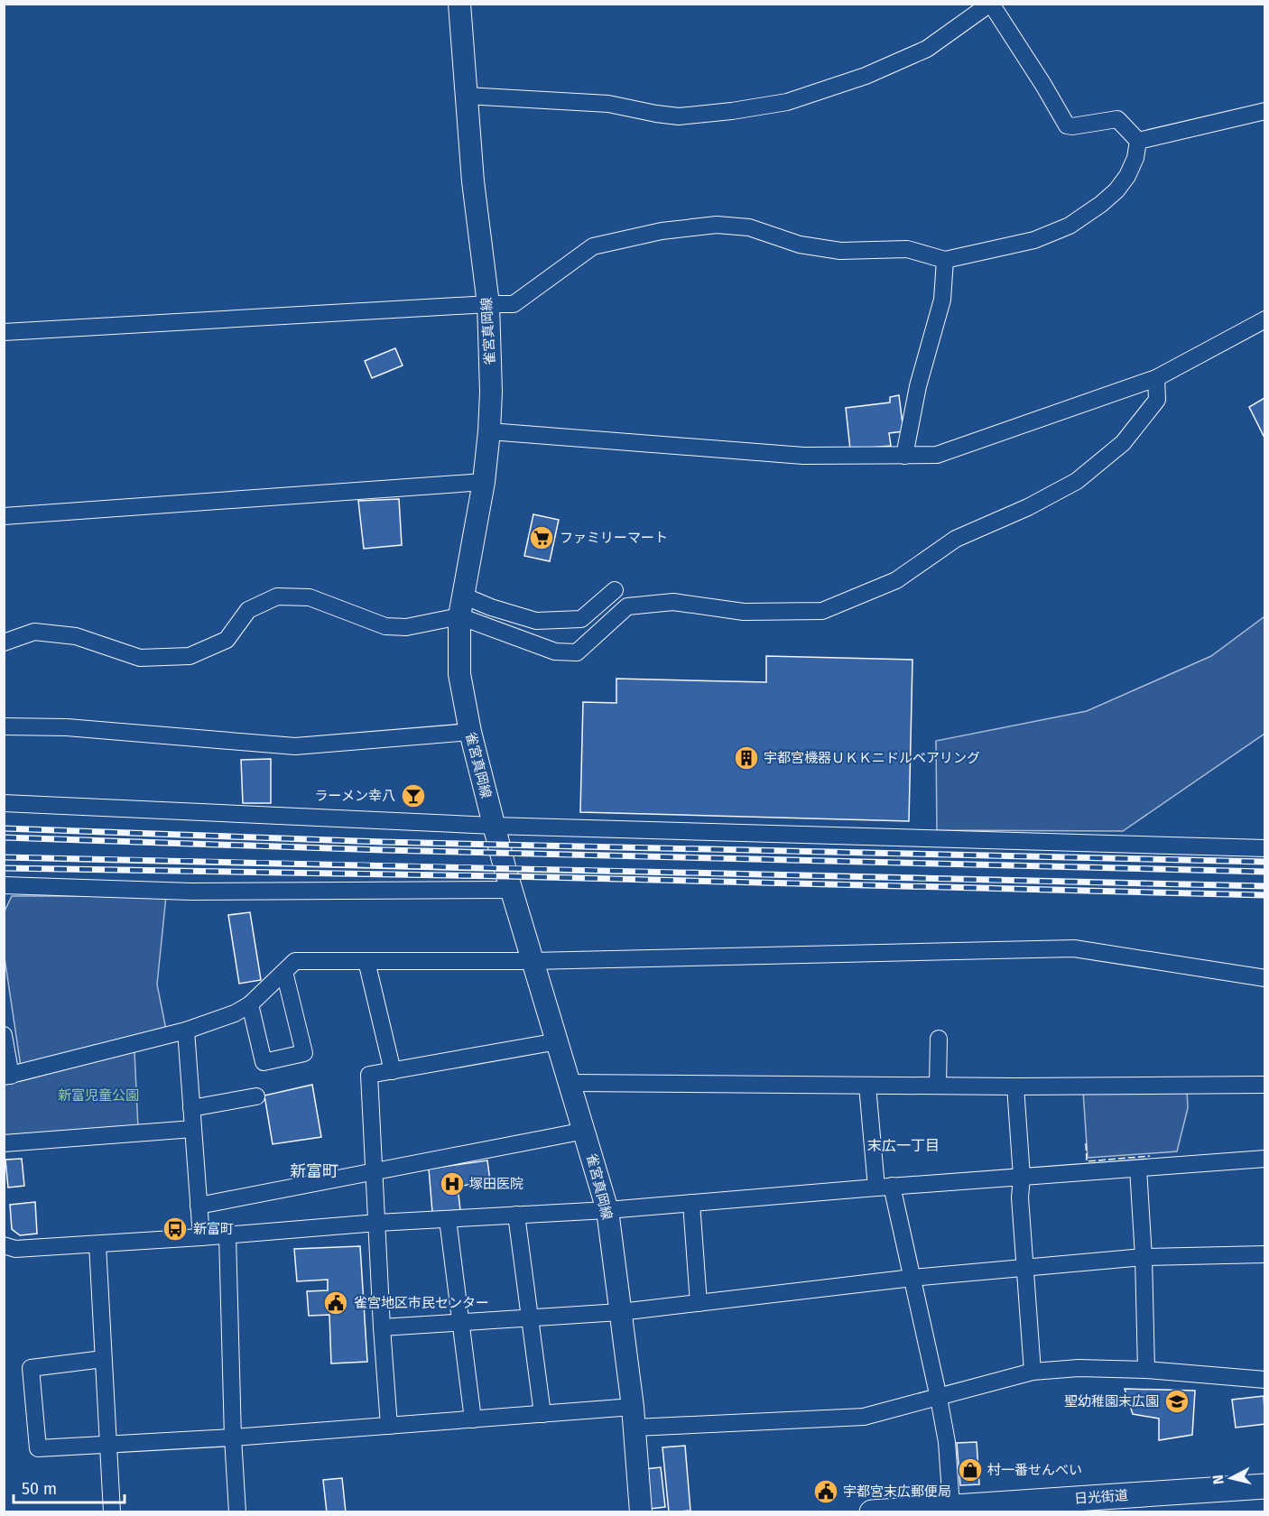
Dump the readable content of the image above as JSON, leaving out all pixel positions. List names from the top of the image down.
{
  "streets": {
    "highway": ["日光街道"],
    "main road": ["雀宮真岡線"]
  },
  "districts": ["末広一丁目", "新富町"],
  "parks": ["新富児童公園"],
  "places": {
    "supermarket": ["ファミリーマート"],
    "building": ["宇都宮機器ＵＫＫニドルベアリング"],
    "bar": ["ラーメン幸八"],
    "hospital": ["塚田医院"],
    "bus stop": ["新富町"],
    "public building": ["雀宮地区市民センター", "宇都宮末広郵便局"],
    "school or university": ["聖幼稚園末広園"],
    "shop": ["村一番せんべい"]
  },
  "scale_bar": "50 m",
  "north": "left"
}
